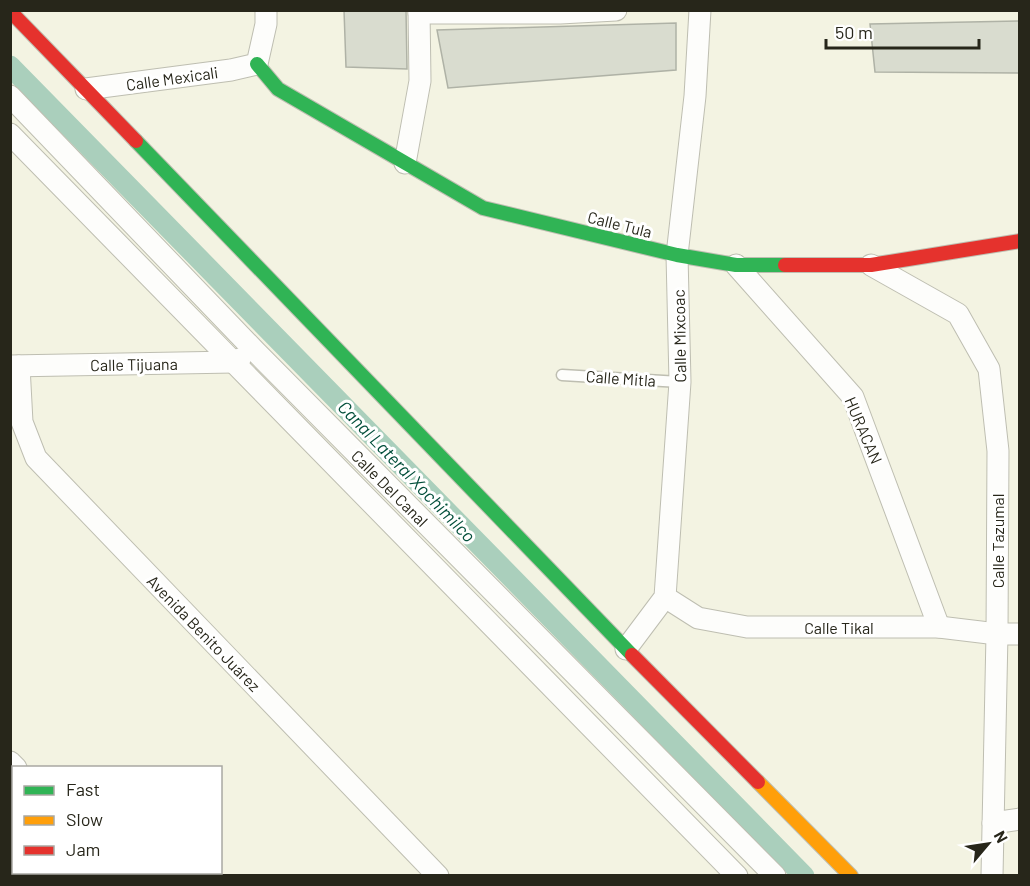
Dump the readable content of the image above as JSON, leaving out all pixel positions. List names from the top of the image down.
{
  "streets": {
    "street": [
      "Calle Mexicali",
      "Calle Tula",
      "Calle Mixcoac",
      "Calle Tijuana",
      "HURACAN",
      "Calle Del Canal",
      "Calle Tazumal",
      "Calle Tikal",
      "Avenida Benito Juárez"
    ],
    "lane": ["Calle Mitla"]
  },
  "crossings": [
    ["Calle Mexicali", "Calle Tula"],
    ["Calle Tula", "Calle Mixcoac"],
    ["Calle Tula", "HURACAN"],
    ["Calle Tula", "Calle Tazumal"],
    ["Calle Mixcoac", "Calle Mitla"],
    ["Calle Mixcoac", "Calle Tikal"],
    ["Calle Tijuana", "Calle Del Canal"],
    ["Calle Tijuana", "Avenida Benito Juárez"],
    ["HURACAN", "Calle Tikal"],
    ["Calle Tazumal", "Calle Tikal"]
  ],
  "water": ["Canal Lateral Xochimilco"],
  "legend": ["Fast", "Slow", "Jam"],
  "scale_bar": "50 m",
  "north": "top right"
}
